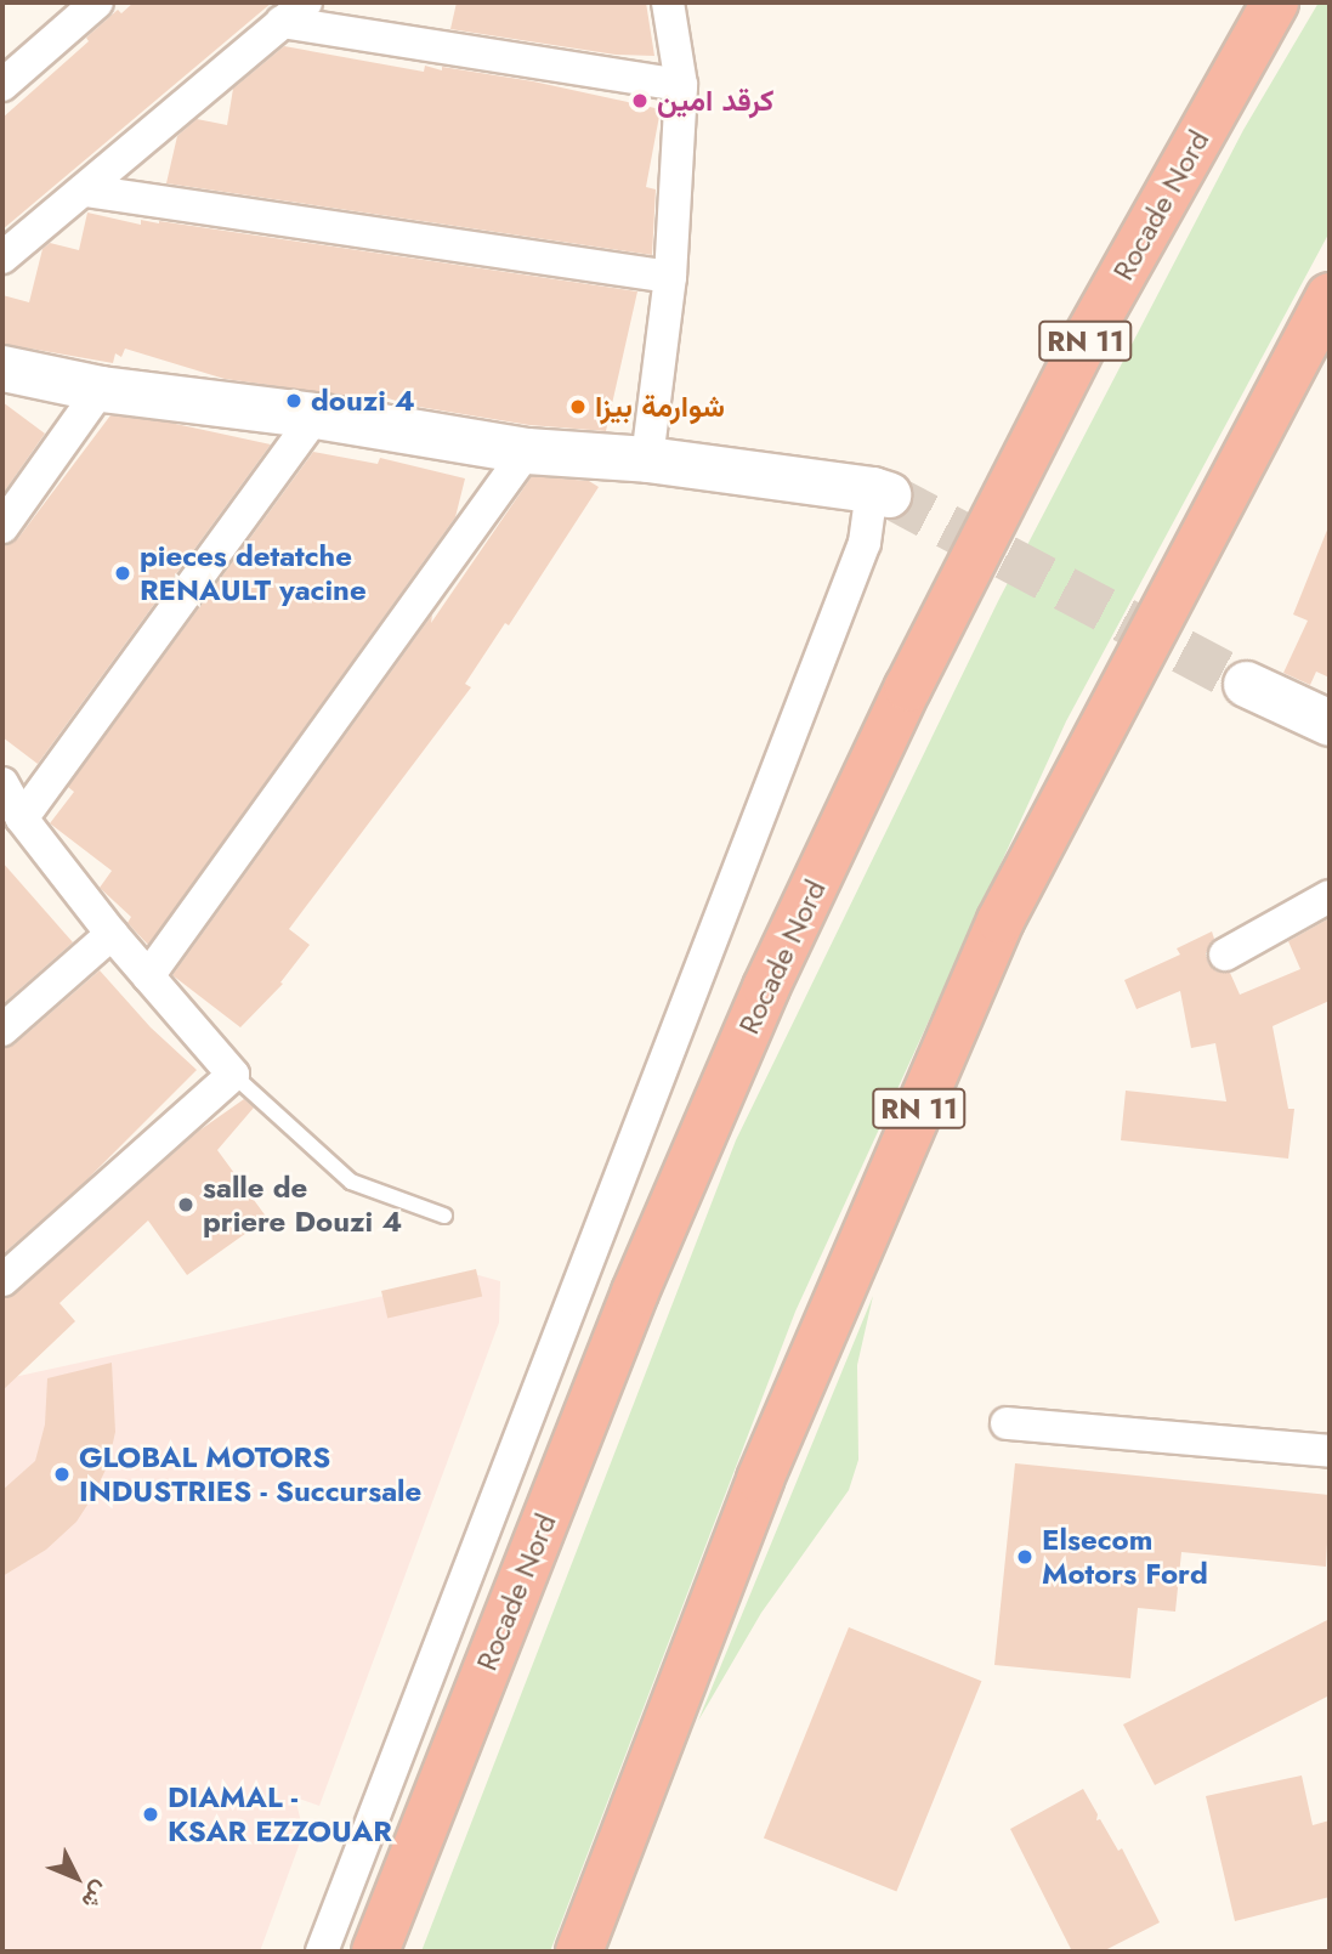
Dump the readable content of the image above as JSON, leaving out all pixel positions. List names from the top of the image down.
{
  "streets": {
    "highway": ["Rocade Nord", "RN 11"]
  },
  "places": [
    "كرقد امين",
    "douzi 4",
    "شوارمة بيزا",
    "pieces detatche RENAULT yacine",
    "salle de priere Douzi 4",
    "GLOBAL MOTORS INDUSTRIES - Succursale",
    "Elsecom Motors Ford",
    "DIAMAL - KSAR EZZOUAR"
  ],
  "north": "bottom right"
}
